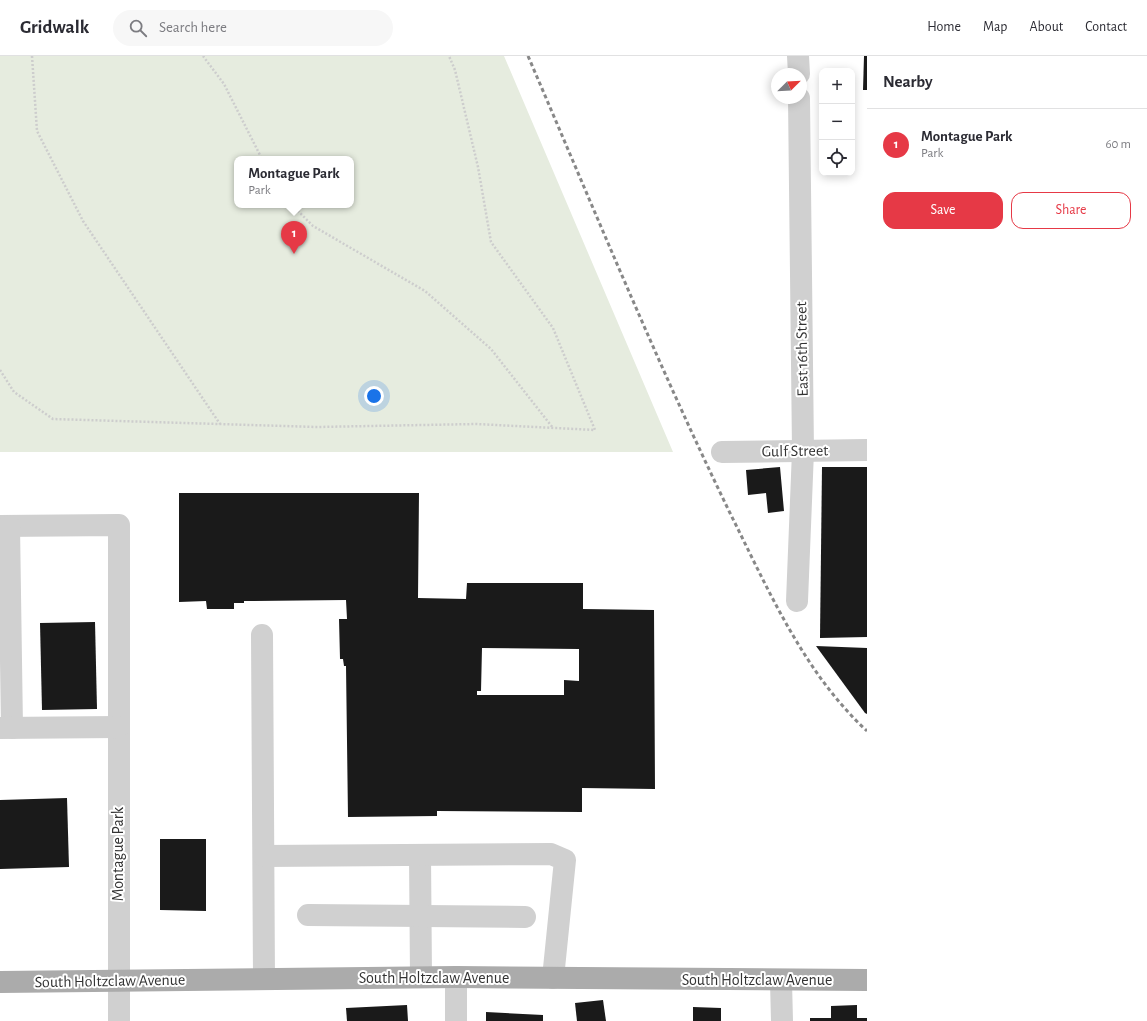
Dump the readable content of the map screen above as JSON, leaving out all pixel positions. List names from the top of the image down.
{
  "streets": {
    "main road": ["South Holtzclaw Avenue"],
    "street": ["East 16th Street", "Gulf Street", "Montague Park"]
  },
  "crossings": [
    ["East 16th Street", "Gulf Street"],
    ["Montague Park", "South Holtzclaw Avenue"]
  ],
  "north": "top right",
  "page": {
    "header": "Gridwalk",
    "search": "Search here",
    "nav": [
      "Home",
      "Map",
      "About",
      "Contact"
    ],
    "heading": "Nearby",
    "map_buttons": ["+", "−"],
    "list": [
      {
        "mark": "1",
        "name": "Montague Park",
        "note": "Park",
        "value": "60 m"
      }
    ],
    "popup": ["Montague Park", "Park"],
    "buttons": ["Save", "Share"],
    "pins": "1"
  }
}
